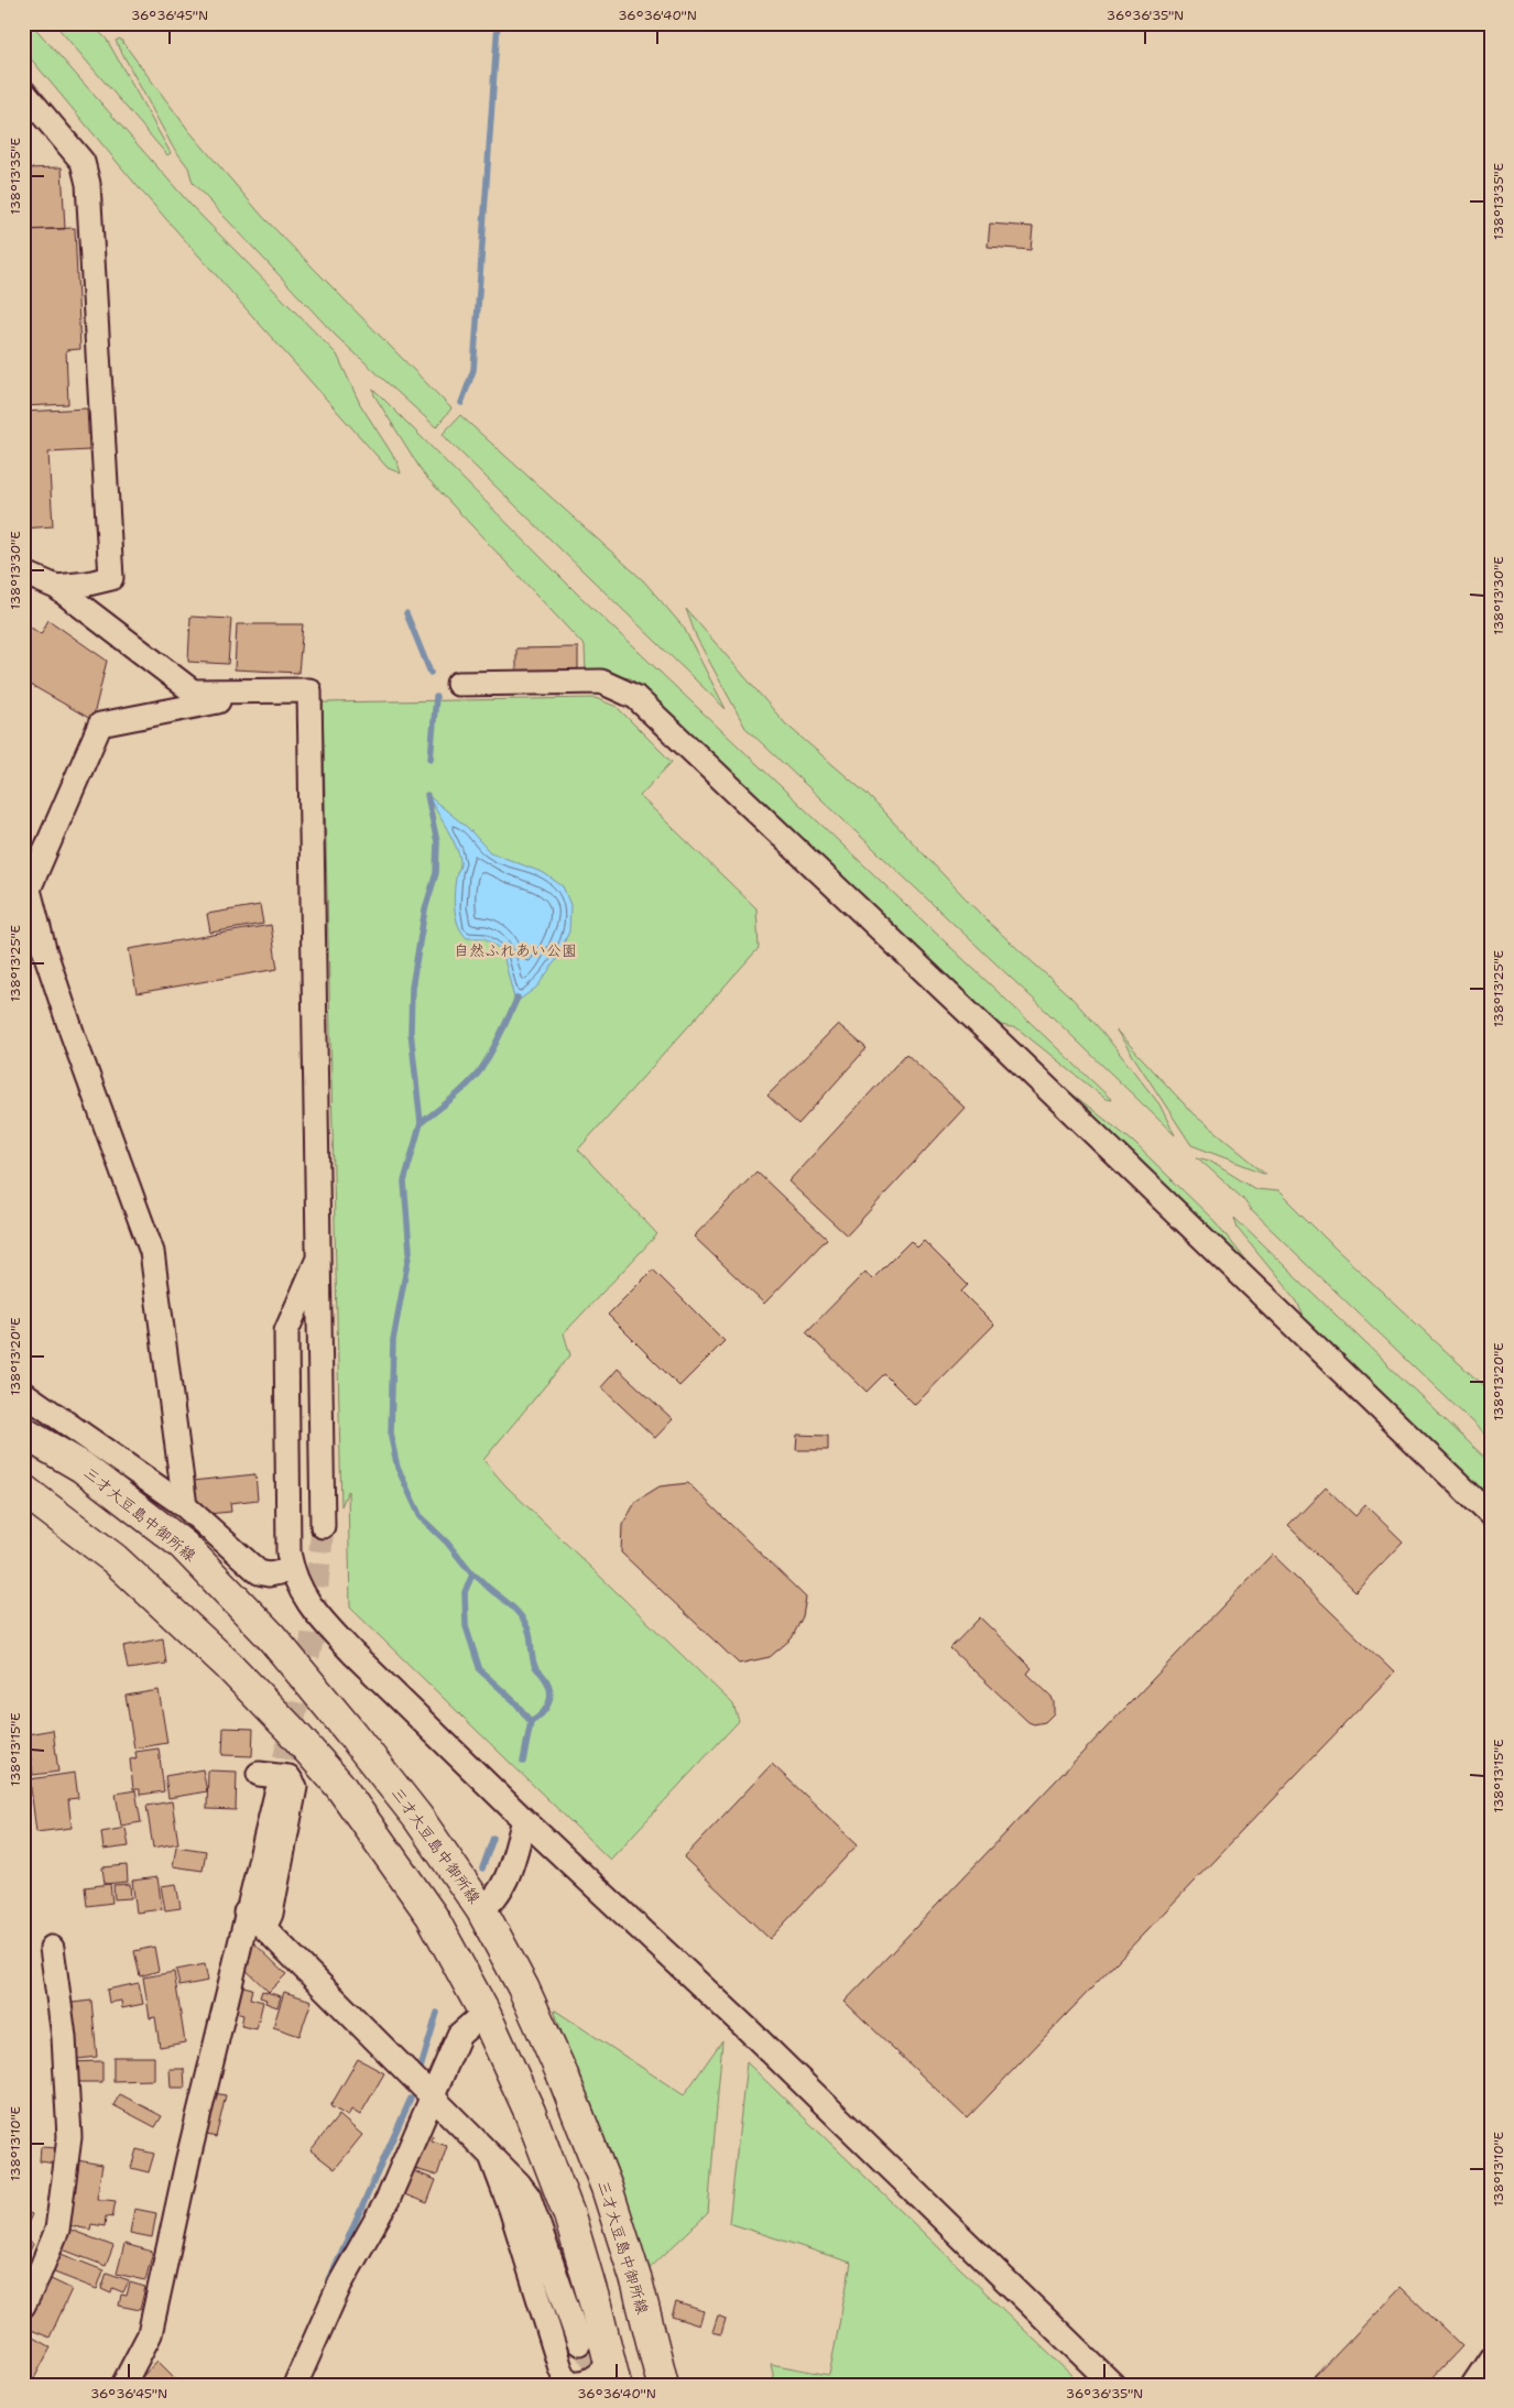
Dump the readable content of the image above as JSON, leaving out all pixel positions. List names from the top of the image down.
{
  "streets": {
    "main road": ["三才大豆島中御所線"]
  },
  "parks": ["自然ふれあい公園"],
  "coordinates": [
    "36°36'45\"N",
    "36°36'40\"N",
    "36°36'35\"N",
    "138°13'35\"E",
    "138°13'30\"E",
    "138°13'25\"E",
    "138°13'20\"E",
    "138°13'15\"E",
    "138°13'10\"E"
  ]
}
